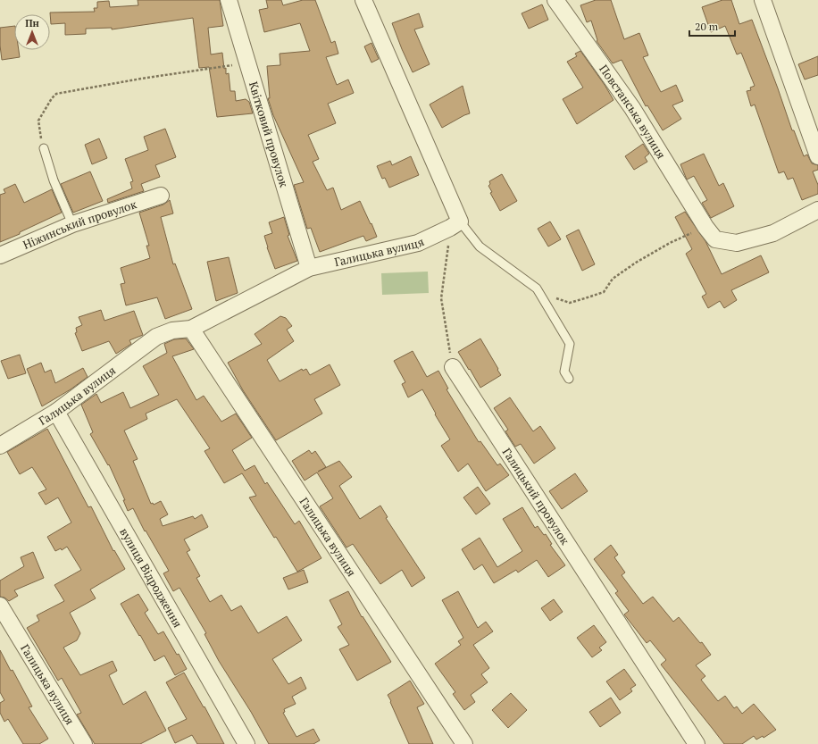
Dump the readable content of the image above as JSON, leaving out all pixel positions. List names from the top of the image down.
{
  "streets": {
    "street": [
      "Повстанська вулиця",
      "Квітковий провулок",
      "Ніжинський провулок",
      "Галицька вулиця",
      "Галицький провулок",
      "вулиця Відродження"
    ]
  },
  "crossings": [
    ["Квітковий провулок", "Галицька вулиця"],
    ["Галицька вулиця", "вулиця Відродження"]
  ],
  "scale_bar": "20 m",
  "north": "top"
}
